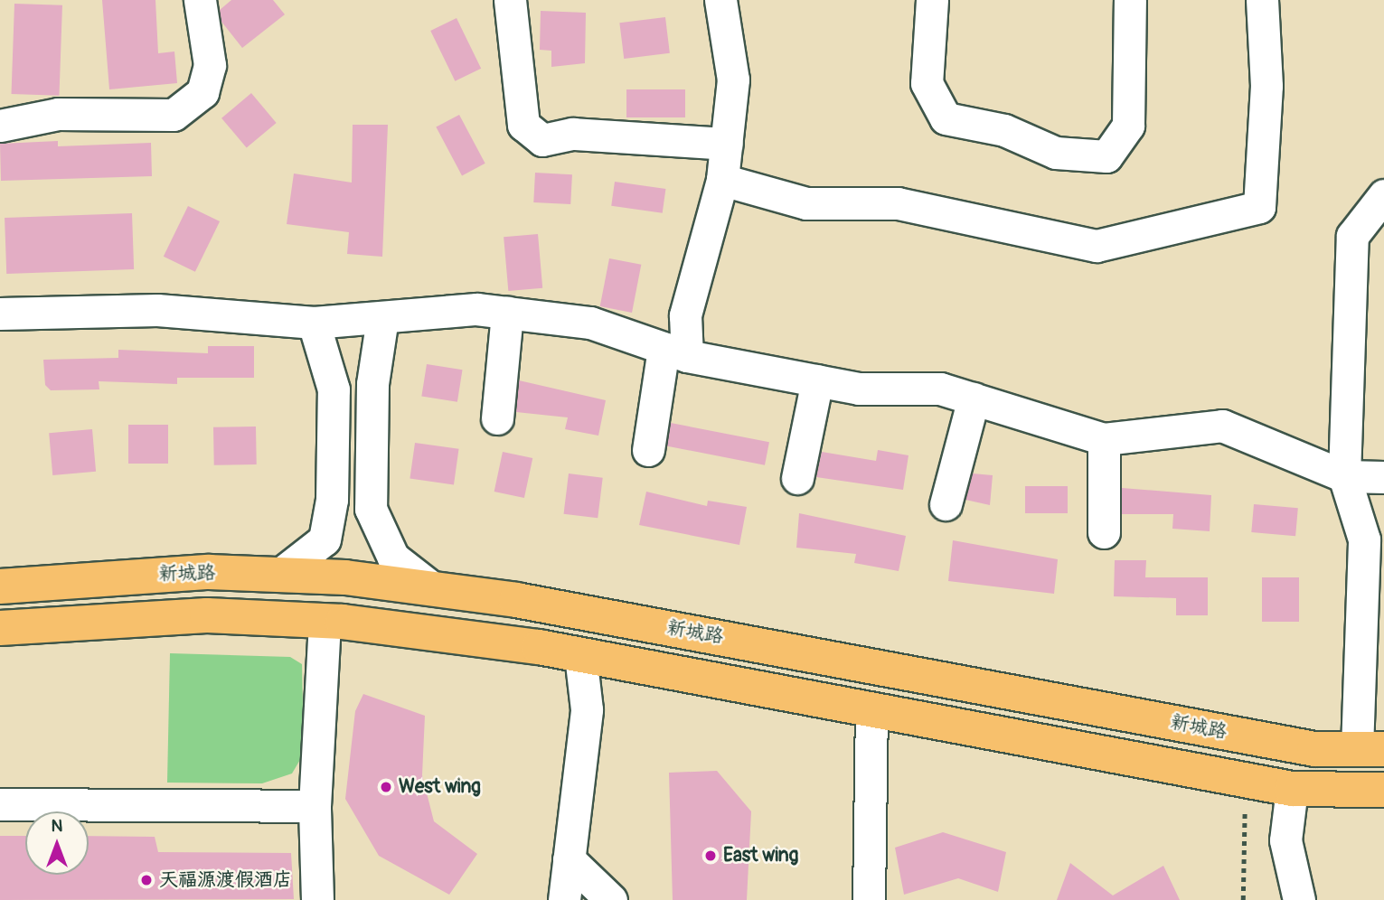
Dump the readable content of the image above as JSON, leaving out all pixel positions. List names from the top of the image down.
{
  "streets": {
    "main road": ["新城路"]
  },
  "places": ["West wing", "East wing", "天福源渡假酒店"],
  "north": "top"
}
